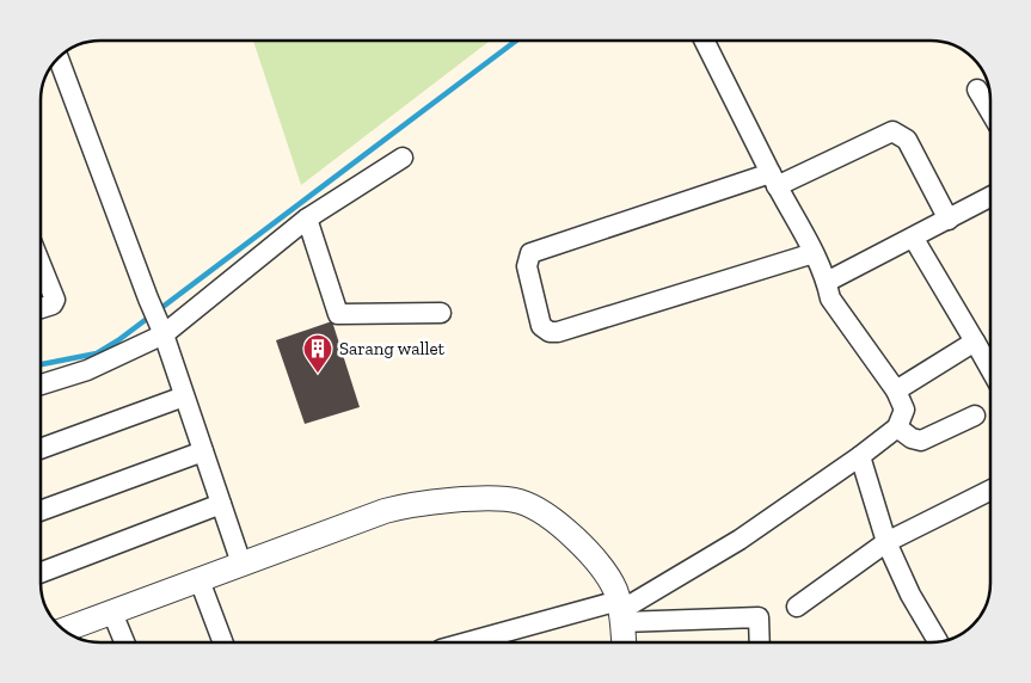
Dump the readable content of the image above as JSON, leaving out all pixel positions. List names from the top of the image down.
{
  "places": {
    "building": ["Sarang wallet"]
  }
}
